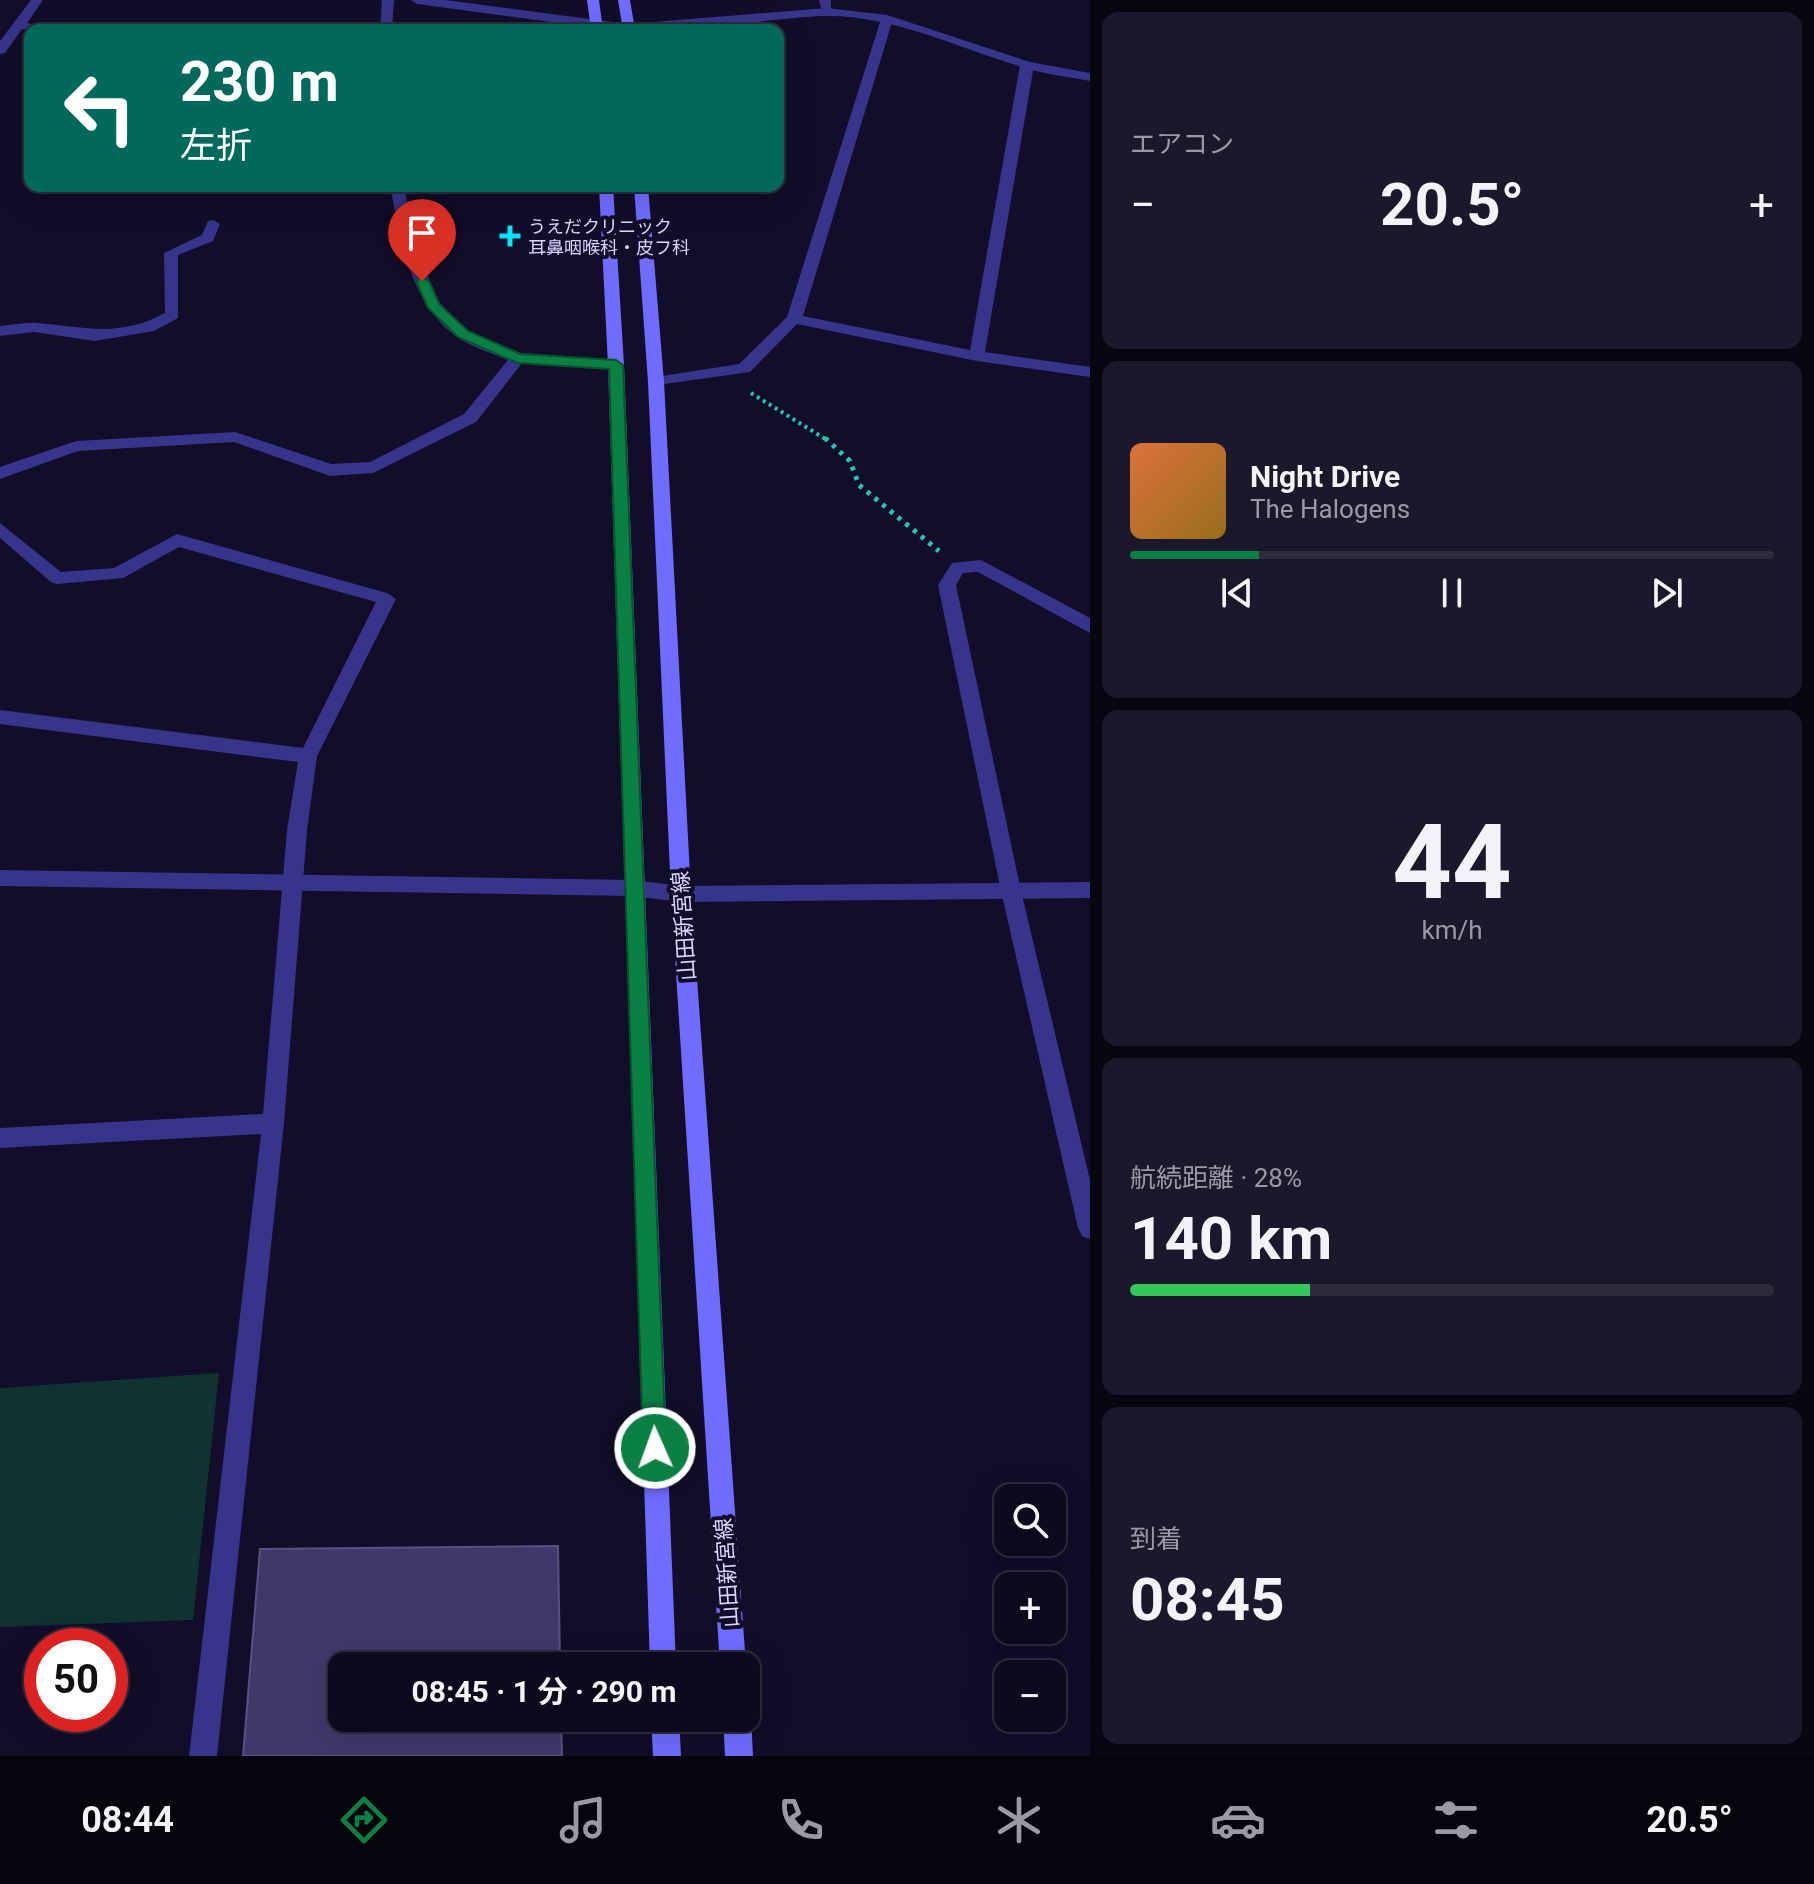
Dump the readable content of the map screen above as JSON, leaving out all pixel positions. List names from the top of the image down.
{
  "streets": {
    "main road": ["山田新宮線"]
  },
  "places": {
    "health": ["うえだクリニック 耳鼻咽喉科・皮フ科"]
  },
  "page": {
    "tile": [
      "エアコン",
      ["44", "km/h"],
      ["航続距離 · 28%", "140 km"],
      ["到着", "08:45"]
    ],
    "turn": ["230 m", "左折"],
    "heat": ["−", "20.5°", "+"],
    "song": ["Night Drive", "The Halogens"],
    "map_buttons": ["+", "−"],
    "limit": "50",
    "trip": "08:45 · 1 分 · 290 m",
    "tabs": ["08:44", "20.5°"]
  }
}
